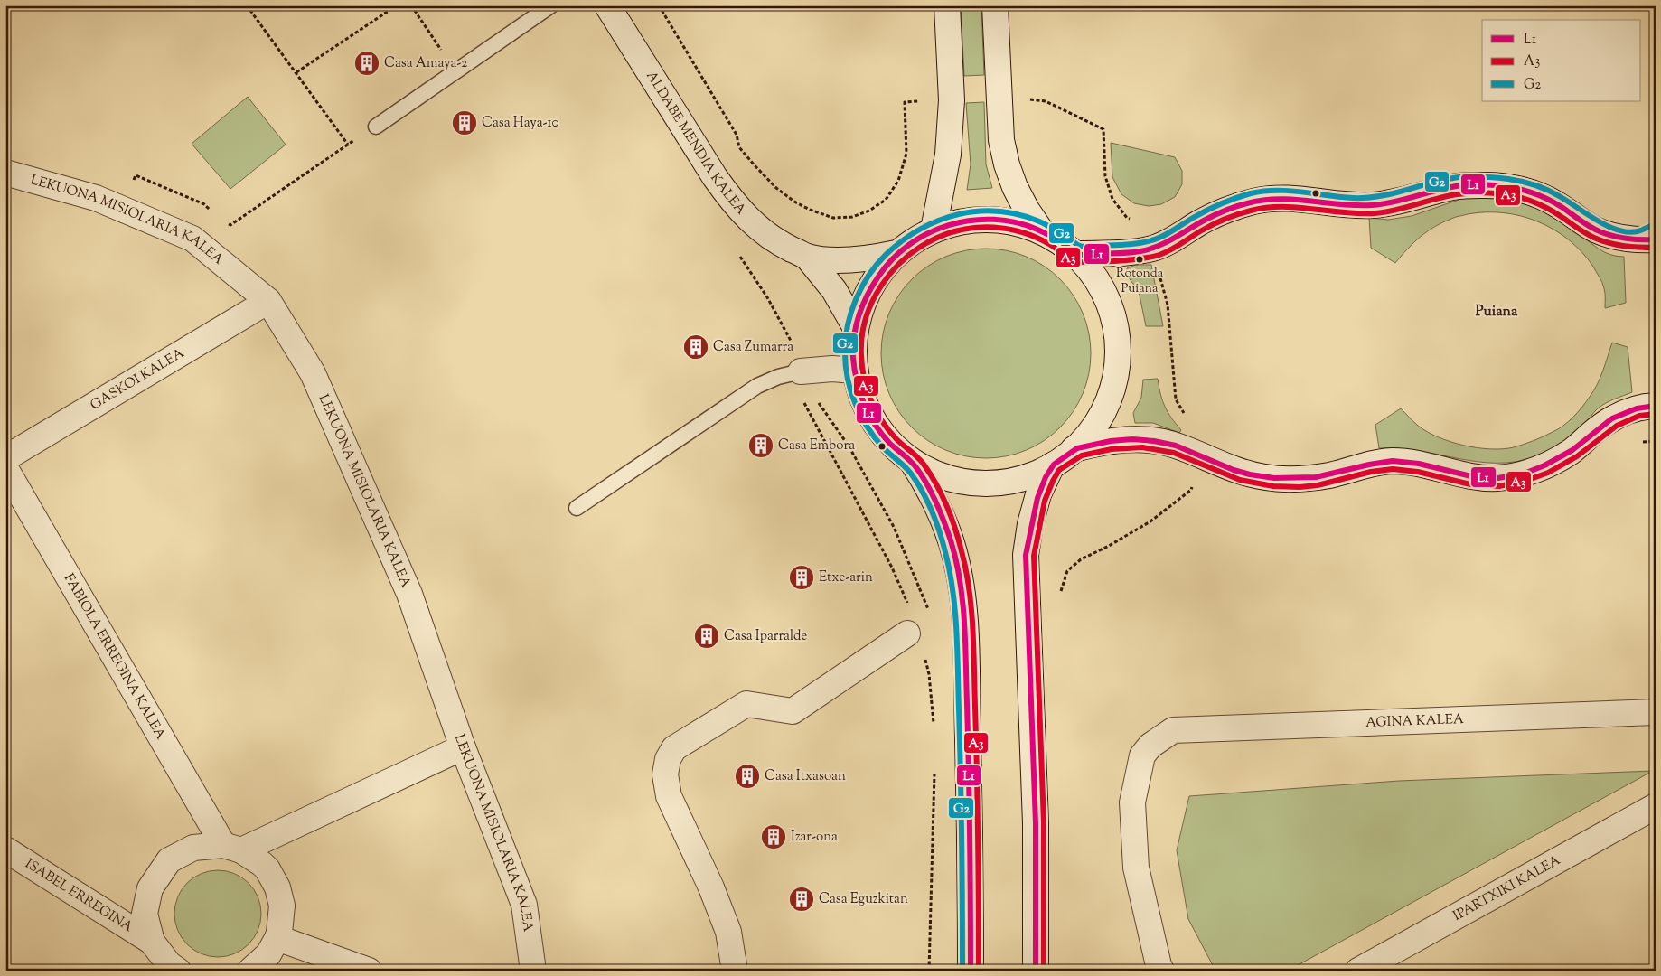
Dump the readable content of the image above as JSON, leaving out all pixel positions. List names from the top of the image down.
{
  "streets": {
    "street": [
      "ALDABE MENDIA KALEA",
      "LEKUONA MISIOLARIA KALEA",
      "GASKOI KALEA",
      "FABIOLA ERREGINA KALEA",
      "AGINA KALEA",
      "IPARTXIKI KALEA",
      "ISABEL ERREGINA"
    ]
  },
  "crossings": [
    ["LEKUONA MISIOLARIA KALEA", "GASKOI KALEA"]
  ],
  "districts": ["Puiana"],
  "places": {
    "building": [
      "Casa Amaya-2",
      "Casa Haya-10",
      "Casa Zumarra",
      "Casa Embora",
      "Etxe-arin",
      "Casa Iparralde",
      "Casa Itxasoan",
      "Izar-ona",
      "Casa Eguzkitan"
    ],
    "other": ["Rotonda Puiana"]
  },
  "lines": ["transit line G2", "transit line L1", "transit line A3"],
  "legend": ["L1", "A3", "G2"]
}
